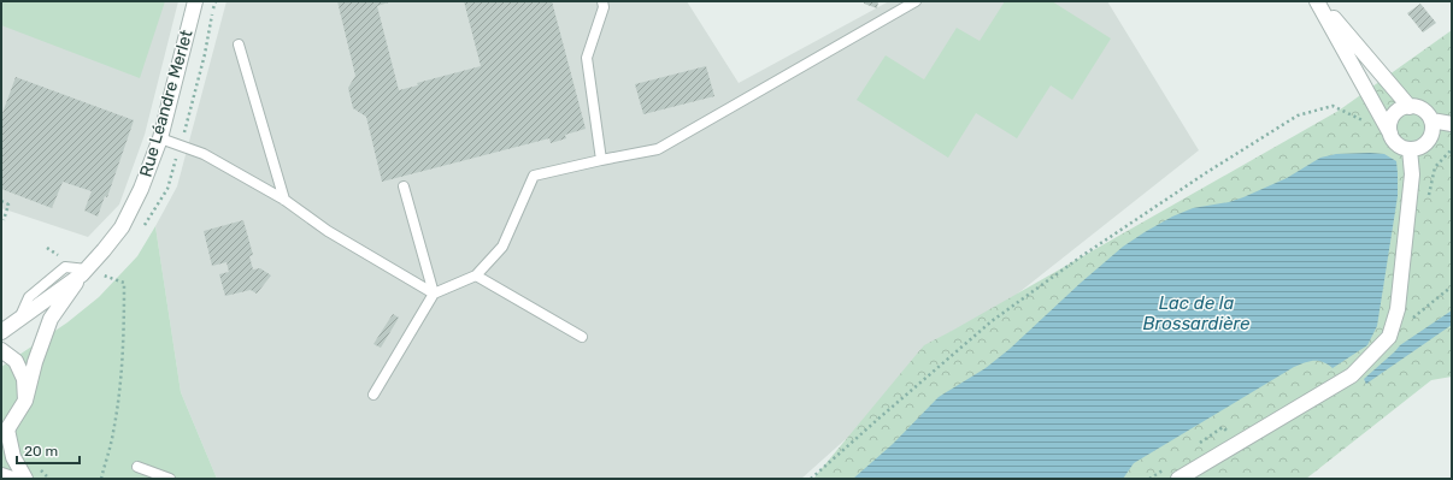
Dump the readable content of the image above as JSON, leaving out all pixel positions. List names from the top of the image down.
{
  "streets": {
    "street": ["Rue Léandre Merlet"]
  },
  "water": ["Lac de la Brossardière"],
  "scale_bar": "20 m"
}
